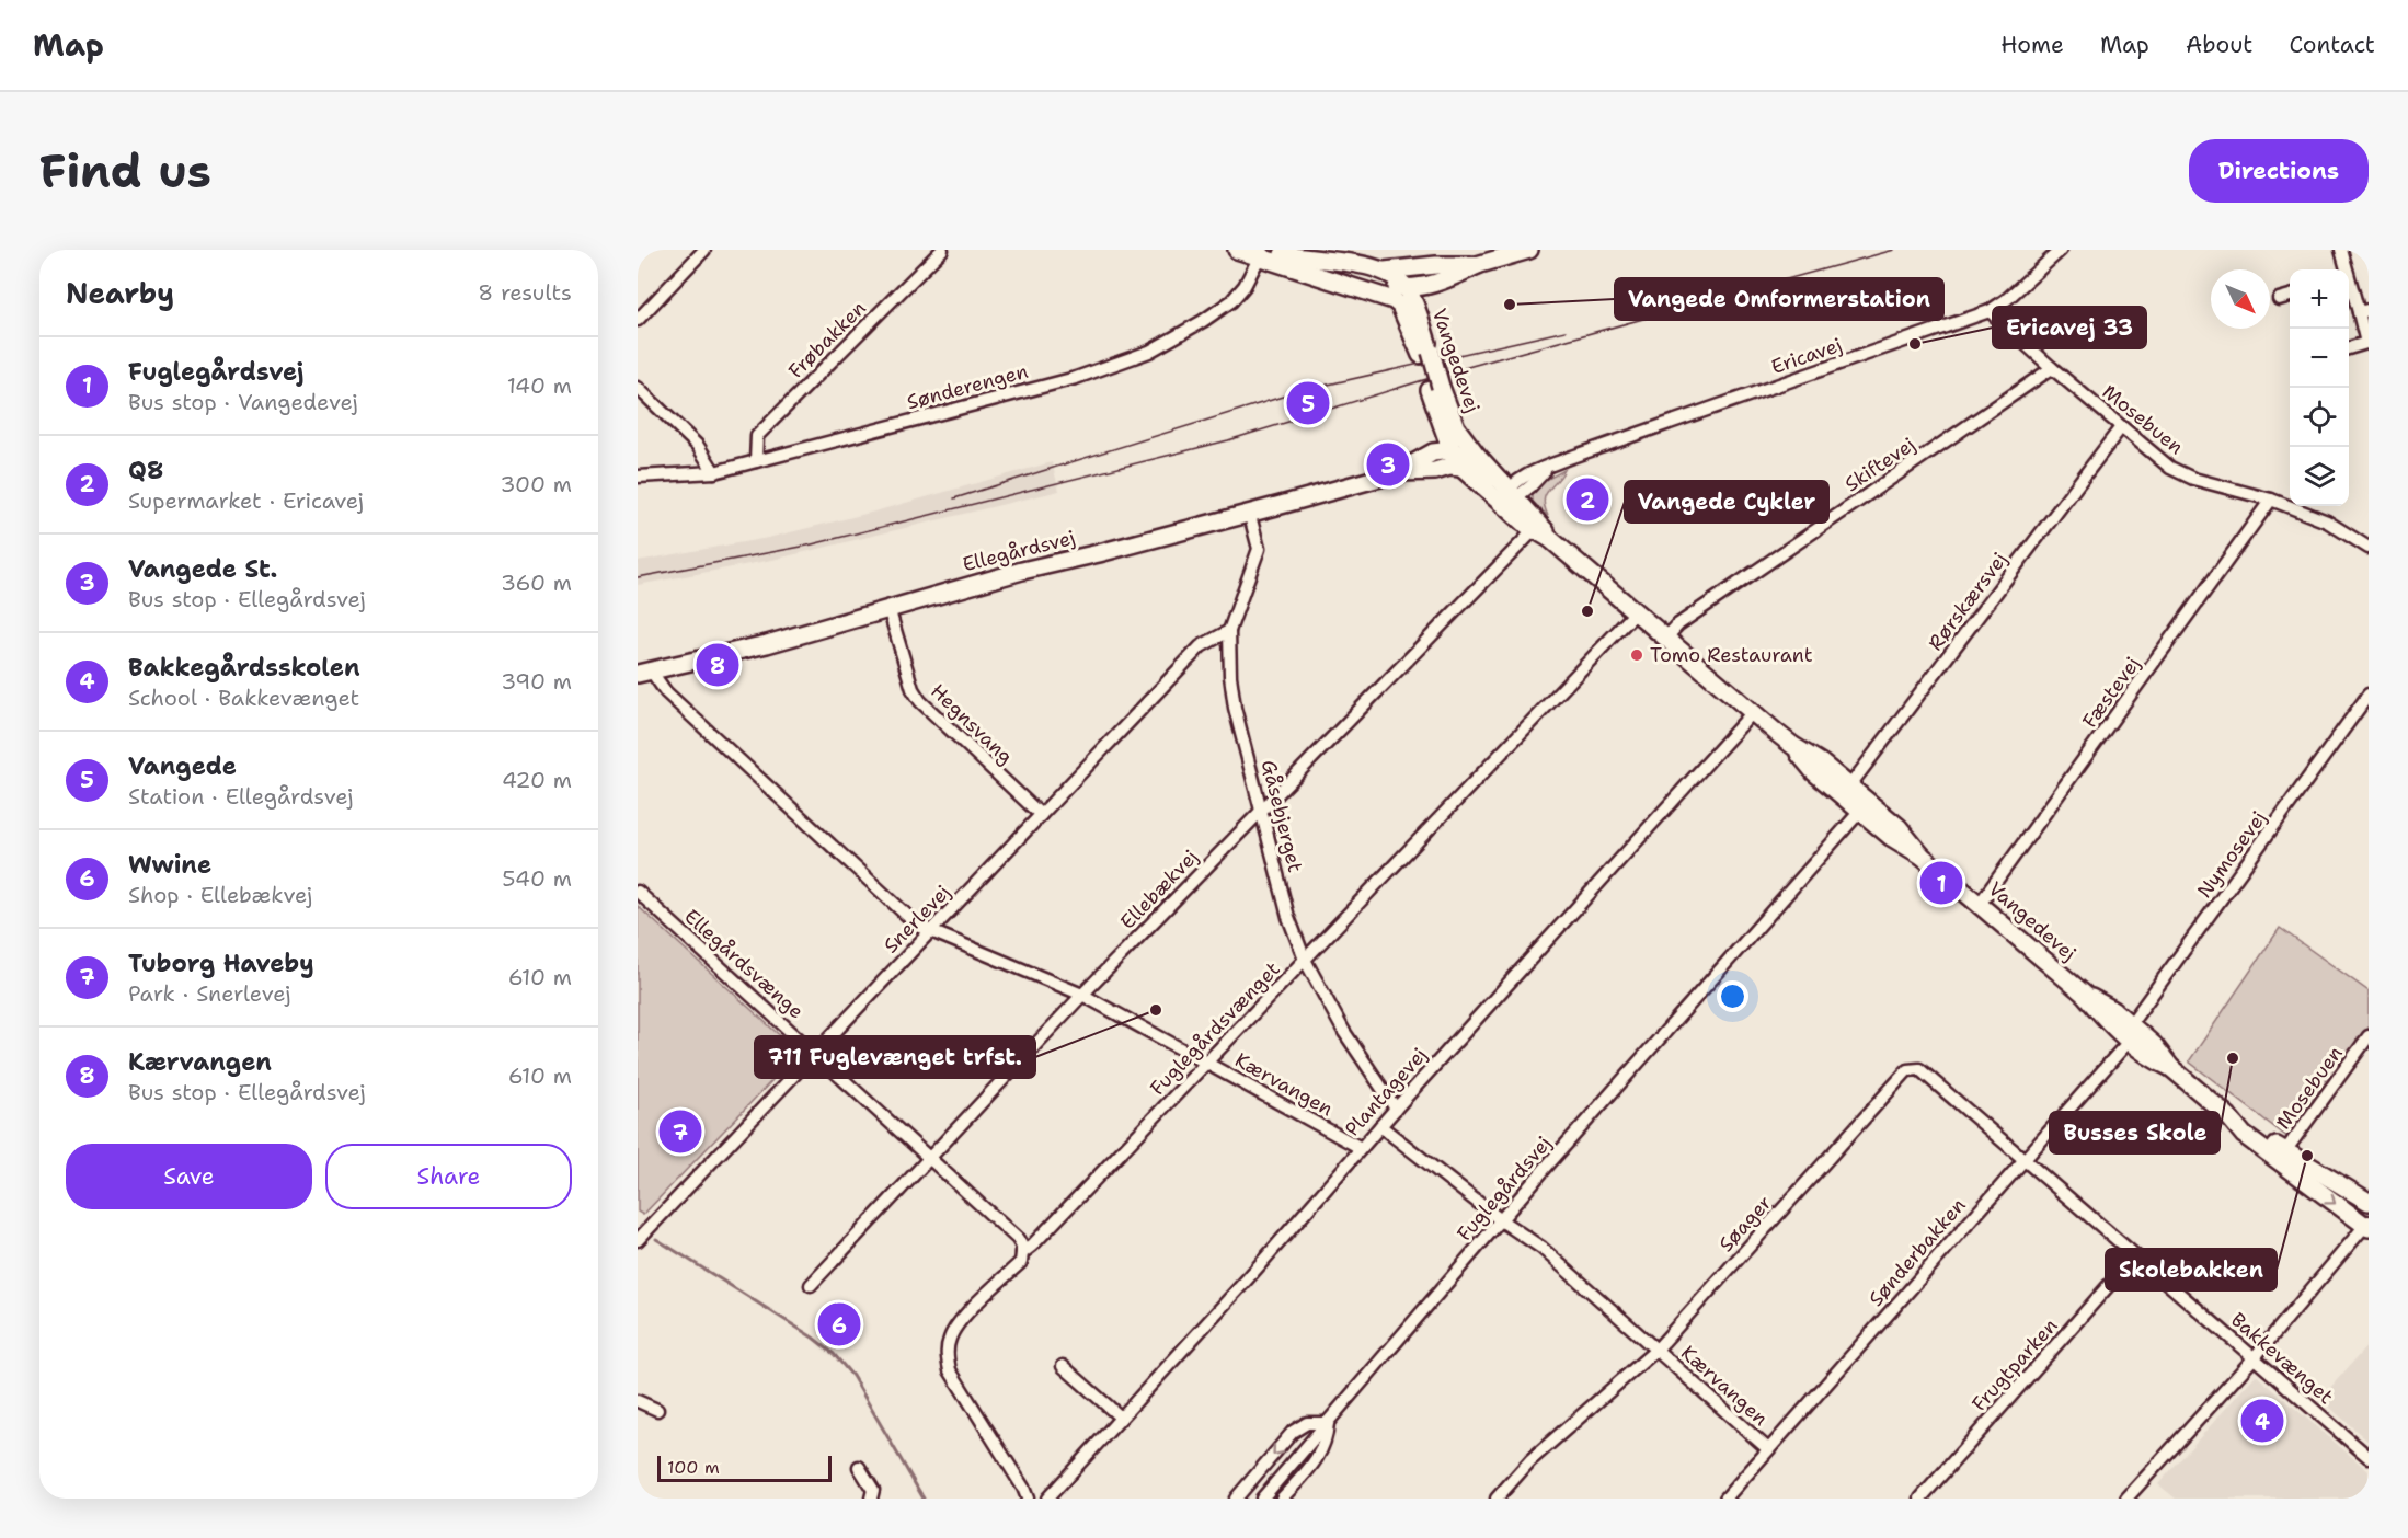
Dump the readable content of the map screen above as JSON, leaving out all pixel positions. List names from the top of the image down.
{
  "streets": {
    "street": [
      "Frøbakken",
      "Ericavej",
      "Vangedevej",
      "Sønderengen",
      "Mosebuen",
      "Skiftevej",
      "Ellegårdsvej",
      "Rørskærsvej",
      "Fæstevej",
      "Hegnsvang",
      "Gåsebjerget",
      "Nymosevej",
      "Ellebækvej",
      "Snerlevej",
      "Ellegårdsvænge",
      "Fuglegårdsvænget",
      "Kærvangen",
      "Plantagevej",
      "Fuglegårdsvej",
      "Søager",
      "Sønderbakken",
      "Bakkevænget",
      "Frugtparken"
    ]
  },
  "crossings": [
    ["Frøbakken", "Sønderengen"],
    ["Ericavej", "Vangedevej"],
    ["Ericavej", "Mosebuen"],
    ["Vangedevej", "Sønderengen"],
    ["Vangedevej", "Mosebuen"],
    ["Vangedevej", "Skiftevej"],
    ["Vangedevej", "Ellegårdsvej"],
    ["Vangedevej", "Rørskærsvej"],
    ["Vangedevej", "Fæstevej"],
    ["Vangedevej", "Nymosevej"],
    ["Vangedevej", "Ellebækvej"],
    ["Vangedevej", "Fuglegårdsvænget"],
    ["Vangedevej", "Plantagevej"],
    ["Vangedevej", "Fuglegårdsvej"],
    ["Vangedevej", "Sønderbakken"],
    ["Mosebuen", "Skiftevej"],
    ["Mosebuen", "Rørskærsvej"],
    ["Mosebuen", "Fæstevej"],
    ["Ellegårdsvej", "Hegnsvang"],
    ["Ellegårdsvej", "Gåsebjerget"],
    ["Ellegårdsvej", "Kærvangen"],
    ["Hegnsvang", "Snerlevej"],
    ["Gåsebjerget", "Ellebækvej"],
    ["Gåsebjerget", "Snerlevej"],
    ["Gåsebjerget", "Fuglegårdsvænget"],
    ["Gåsebjerget", "Plantagevej"],
    ["Nymosevej", "Sønderbakken"],
    ["Ellebækvej", "Ellegårdsvænge"],
    ["Ellebækvej", "Kærvangen"],
    ["Snerlevej", "Ellegårdsvænge"],
    ["Snerlevej", "Kærvangen"],
    ["Ellegårdsvænge", "Fuglegårdsvænget"],
    ["Fuglegårdsvænget", "Kærvangen"],
    ["Kærvangen", "Plantagevej"],
    ["Kærvangen", "Fuglegårdsvej"],
    ["Kærvangen", "Søager"],
    ["Kærvangen", "Sønderbakken"],
    ["Søager", "Sønderbakken"],
    ["Søager", "Bakkevænget"],
    ["Sønderbakken", "Bakkevænget"],
    ["Bakkevænget", "Frugtparken"]
  ],
  "places": [
    "Vangede Omformerstation",
    "Ericavej 33",
    "Vangede Cykler",
    "Tomo Restaurant",
    "711 Fuglevænget trfst.",
    "Busses Skole",
    "Skolebakken"
  ],
  "scale_bar": "100 m",
  "north": "bottom right",
  "page": {
    "header": "Map",
    "nav": [
      "Home",
      "Map",
      "About",
      "Contact"
    ],
    "buttons": [
      "Directions",
      ["Save", "Share"]
    ],
    "title": "Find us",
    "heading": ["Nearby", "8 results"],
    "map_buttons": ["+", "−"],
    "list": [
      {
        "mark": "1",
        "name": "Fuglegårdsvej",
        "note": "Bus stop · Vangedevej",
        "value": "140 m"
      },
      {
        "mark": "2",
        "name": "Q8",
        "note": "Supermarket · Ericavej",
        "value": "300 m"
      },
      {
        "mark": "3",
        "name": "Vangede St.",
        "note": "Bus stop · Ellegårdsvej",
        "value": "360 m"
      },
      {
        "mark": "4",
        "name": "Bakkegårdsskolen",
        "note": "School · Bakkevænget",
        "value": "390 m"
      },
      {
        "mark": "5",
        "name": "Vangede",
        "note": "Station · Ellegårdsvej",
        "value": "420 m"
      },
      {
        "mark": "6",
        "name": "Wwine",
        "note": "Shop · Ellebækvej",
        "value": "540 m"
      },
      {
        "mark": "7",
        "name": "Tuborg Haveby",
        "note": "Park · Snerlevej",
        "value": "610 m"
      },
      {
        "mark": "8",
        "name": "Kærvangen",
        "note": "Bus stop · Ellegårdsvej",
        "value": "610 m"
      }
    ],
    "pins": [
      "5",
      "3",
      "2",
      "8",
      "1",
      "7",
      "6",
      "4"
    ],
    "scale": "100 m"
  }
}
